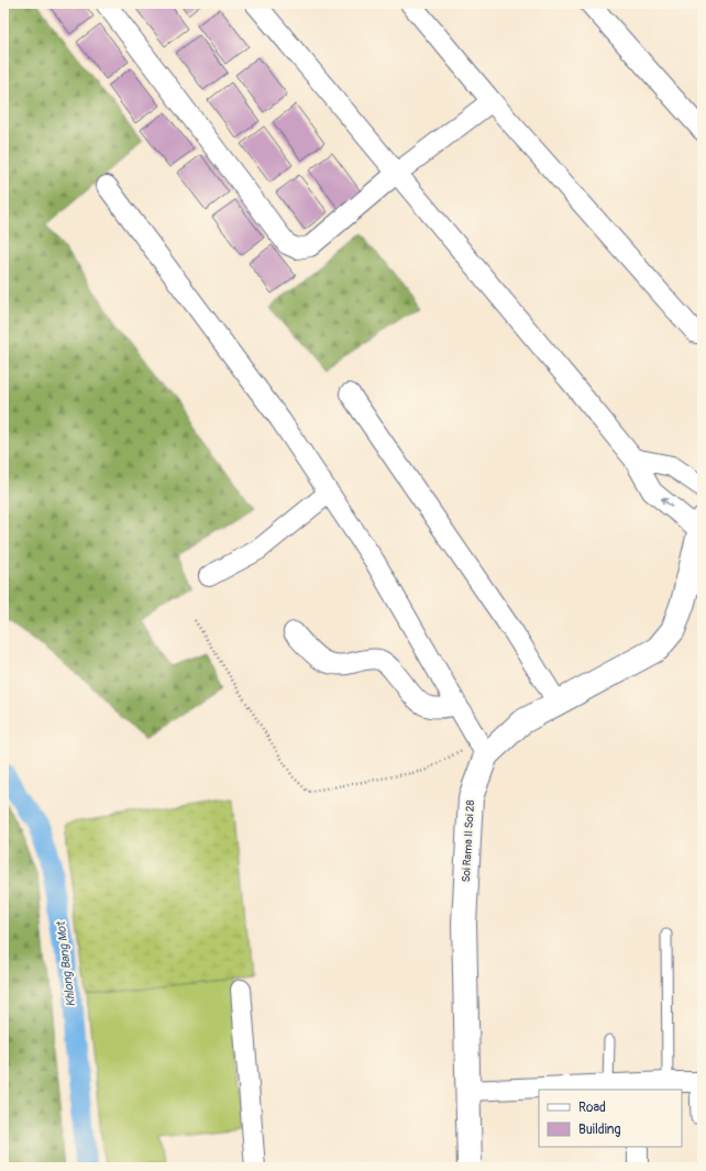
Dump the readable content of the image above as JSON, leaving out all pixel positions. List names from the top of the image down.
{
  "streets": {
    "street": ["Soi Rama II Soi 28"]
  },
  "water": ["Khlong Bang Mot"],
  "legend": ["Road", "Building"]
}
